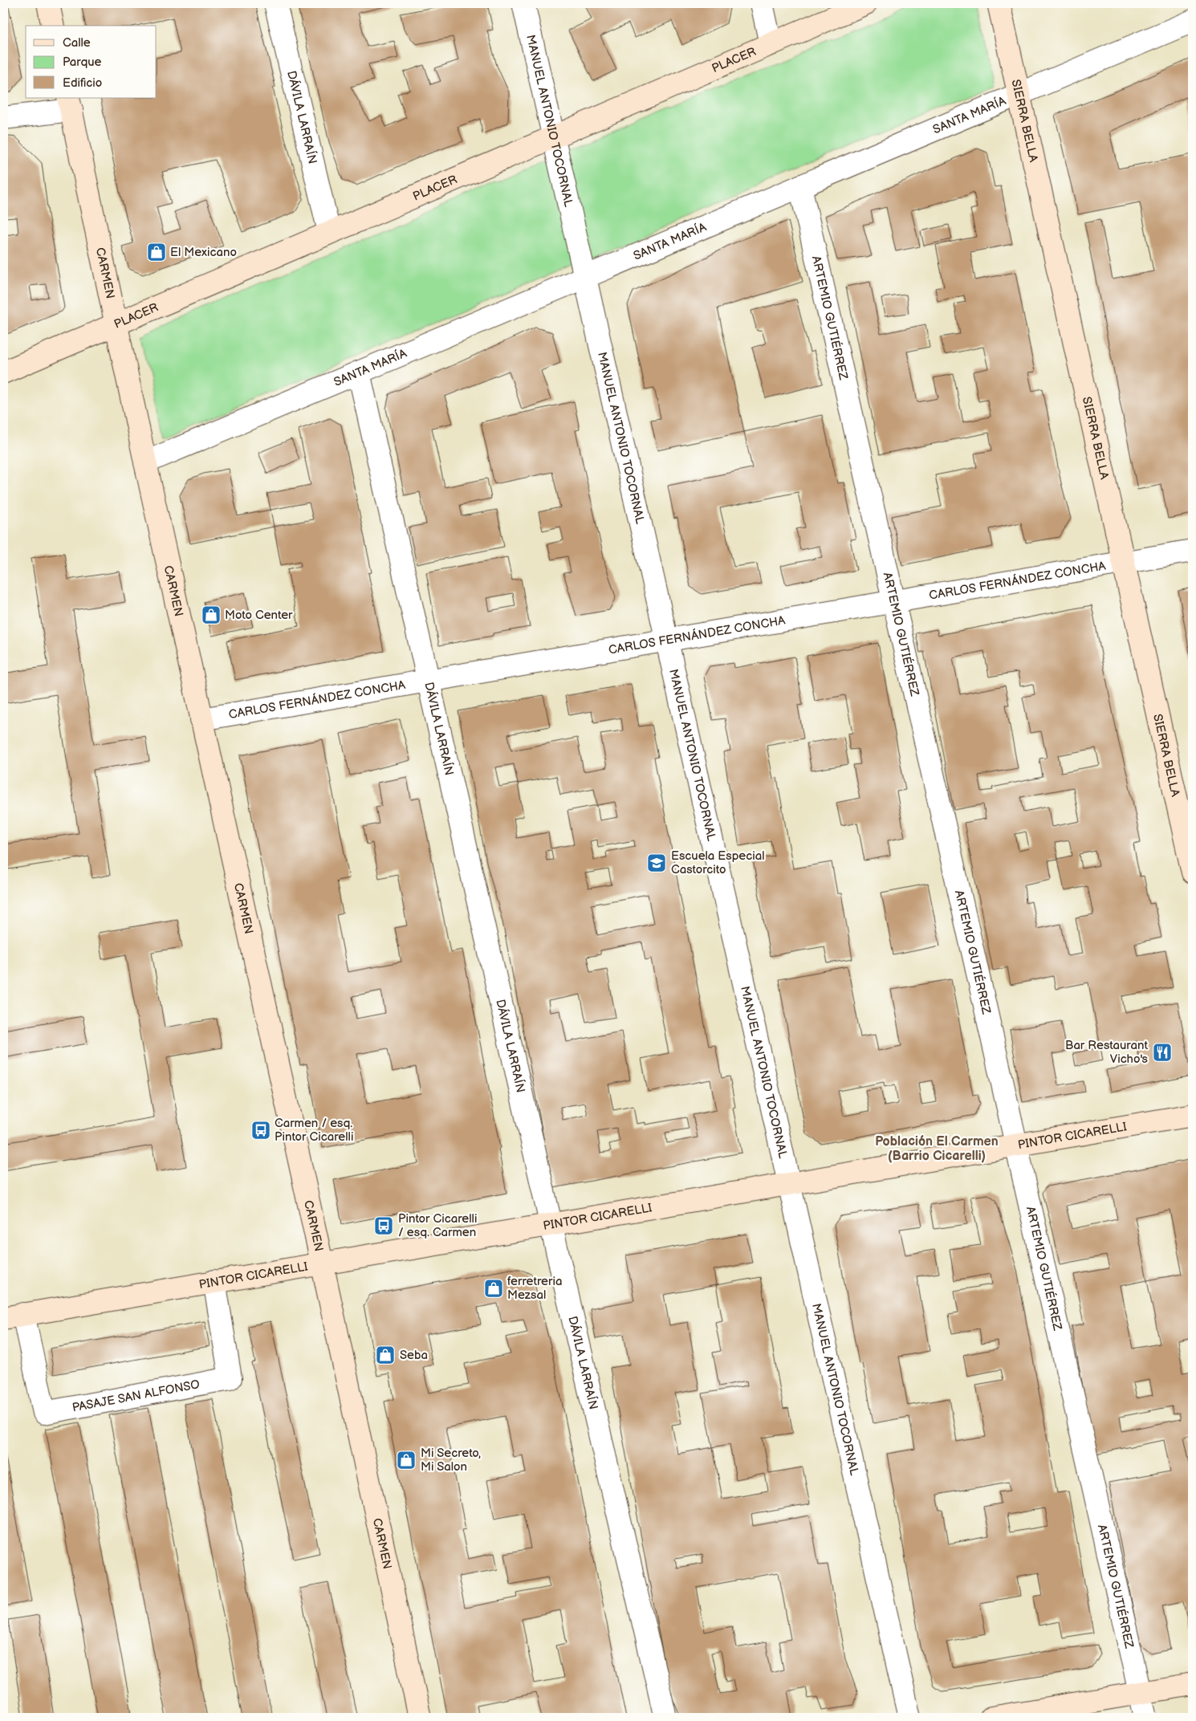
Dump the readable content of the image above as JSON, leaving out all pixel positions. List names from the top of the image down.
{
  "streets": {
    "main road": [
      "PLACER",
      "SIERRA BELLA",
      "CARMEN",
      "PINTOR CICARELLI"
    ],
    "street": [
      "SANTA MARÍA",
      "DÁVILA LARRAÍN",
      "MANUEL ANTONIO TOCORNAL",
      "ARTEMIO GUTIÉRREZ",
      "CARLOS FERNÁNDEZ CONCHA",
      "PASAJE SAN ALFONSO"
    ]
  },
  "crossings": [
    ["PLACER", "DÁVILA LARRAÍN"],
    ["PLACER", "MANUEL ANTONIO TOCORNAL"],
    ["PLACER", "CARMEN"],
    ["SANTA MARÍA", "DÁVILA LARRAÍN"],
    ["SANTA MARÍA", "MANUEL ANTONIO TOCORNAL"],
    ["SANTA MARÍA", "SIERRA BELLA"],
    ["SANTA MARÍA", "CARMEN"],
    ["SANTA MARÍA", "ARTEMIO GUTIÉRREZ"],
    ["DÁVILA LARRAÍN", "CARLOS FERNÁNDEZ CONCHA"],
    ["DÁVILA LARRAÍN", "PINTOR CICARELLI"],
    ["MANUEL ANTONIO TOCORNAL", "CARLOS FERNÁNDEZ CONCHA"],
    ["MANUEL ANTONIO TOCORNAL", "PINTOR CICARELLI"],
    ["SIERRA BELLA", "CARLOS FERNÁNDEZ CONCHA"],
    ["CARMEN", "CARLOS FERNÁNDEZ CONCHA"],
    ["CARMEN", "PINTOR CICARELLI"],
    ["ARTEMIO GUTIÉRREZ", "CARLOS FERNÁNDEZ CONCHA"],
    ["ARTEMIO GUTIÉRREZ", "PINTOR CICARELLI"],
    ["PINTOR CICARELLI", "PASAJE SAN ALFONSO"]
  ],
  "districts": ["Población El Carmen (Barrio Cicarelli)"],
  "places": {
    "shop": [
      "El Mexicano",
      "Moto Center",
      "ferretreria Mezsal",
      "Seba",
      "Mi Secreto, Mi Salon"
    ],
    "school or university": ["Escuela Especial Castorcito"],
    "restaurant": ["Bar Restaurant Vicho's"],
    "bus stop": ["Carmen / esq. Pintor Cicarelli", "Pintor Cicarelli / esq. Carmen"]
  },
  "legend": ["Calle", "Parque", "Edificio"]
}
